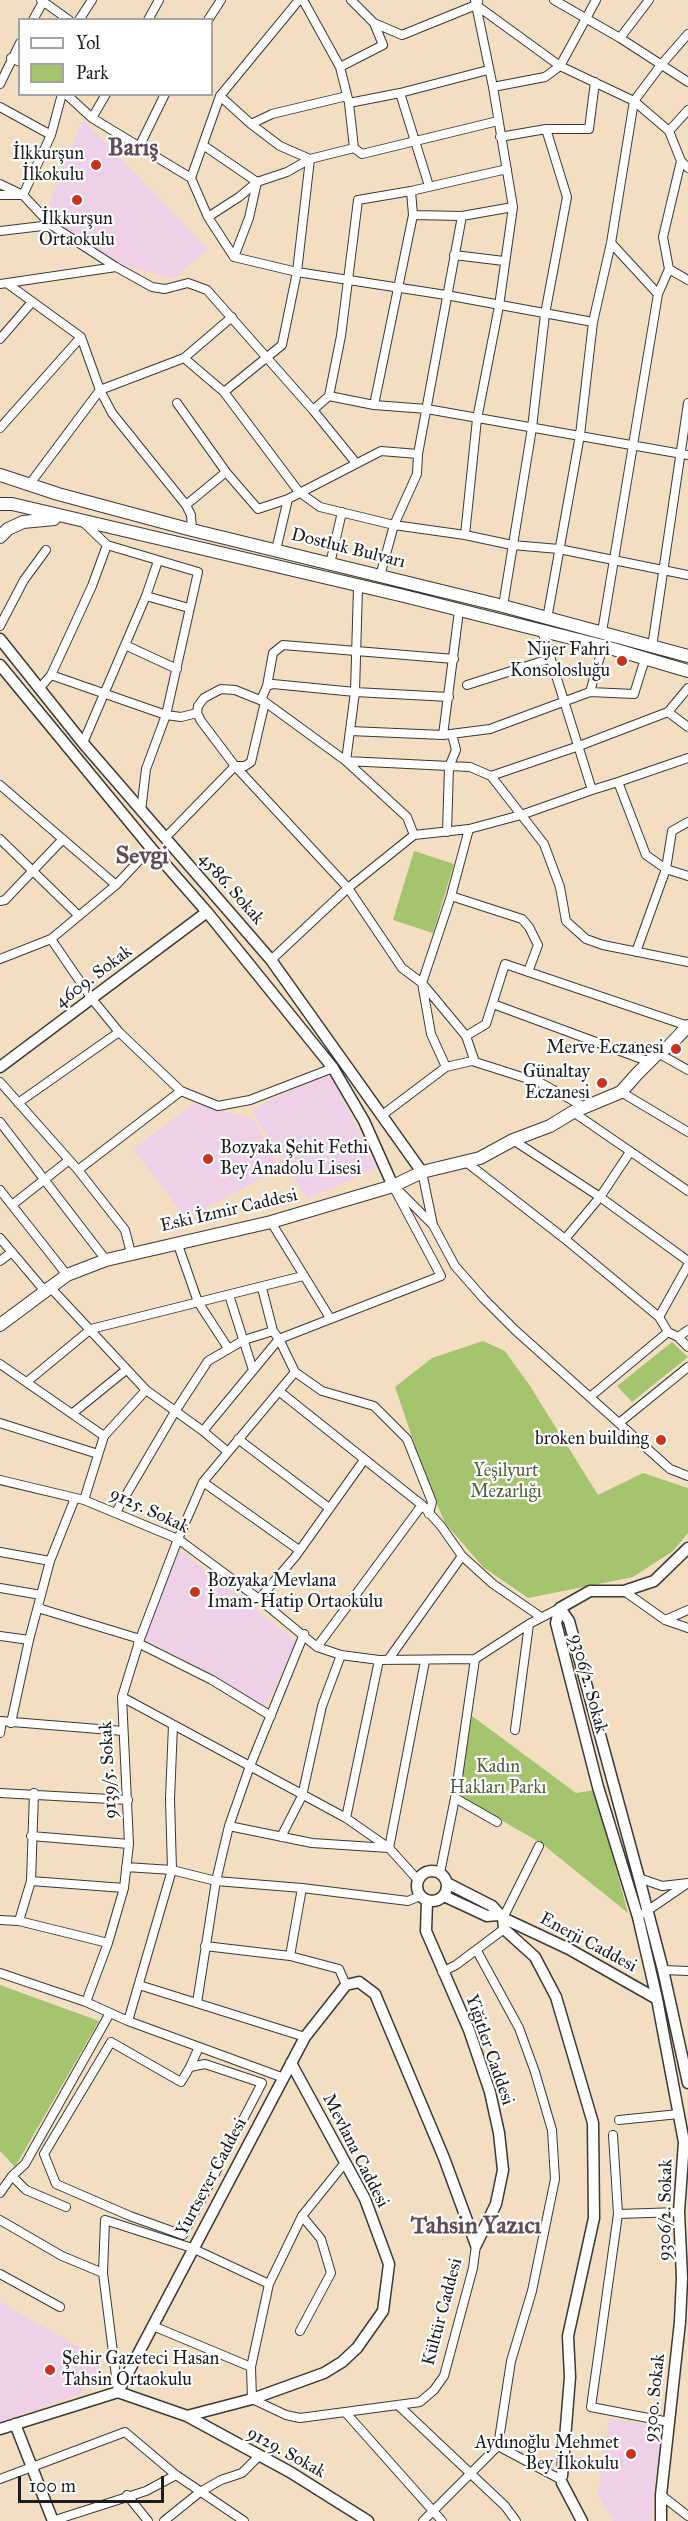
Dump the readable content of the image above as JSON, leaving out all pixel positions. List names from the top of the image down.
{
  "streets": {
    "main road": [
      "Dostluk Bulvarı",
      "4586. Sokak",
      "4609. Sokak",
      "Eski İzmir Caddesi",
      "9306/2. Sokak",
      "Enerji Caddesi",
      "Yiğitler Caddesi",
      "Mevlana Caddesi",
      "Yurtsever Caddesi",
      "Kültür Caddesi",
      "9300. Sokak",
      "9129. Sokak"
    ],
    "street": ["9125. Sokak", "9139/5. Sokak"]
  },
  "crossings": [
    ["4586. Sokak", "4609. Sokak"],
    ["4586. Sokak", "Eski İzmir Caddesi"],
    ["9125. Sokak", "9139/5. Sokak"],
    ["9306/2. Sokak", "Enerji Caddesi"],
    ["9306/2. Sokak", "9300. Sokak"],
    ["Yiğitler Caddesi", "Kültür Caddesi"],
    ["Mevlana Caddesi", "Yurtsever Caddesi"],
    ["Mevlana Caddesi", "Kültür Caddesi"],
    ["Mevlana Caddesi", "9129. Sokak"],
    ["Yurtsever Caddesi", "Kültür Caddesi"],
    ["Yurtsever Caddesi", "9129. Sokak"]
  ],
  "districts": ["Barış", "Sevgi", "Tahsin Yazıcı"],
  "parks": ["Yeşilyurt Mezarlığı", "Kadın Hakları Parkı"],
  "places": [
    "İlkkurşun İlkokulu",
    "İlkkurşun Ortaokulu",
    "Nijer Fahri Konsolosluğu",
    "Merve Eczanesi",
    "Günaltay Eczanesi",
    "Bozyaka Şehit Fethi Bey Anadolu Lisesi",
    "broken building",
    "Bozyaka Mevlana İmam-Hatip Ortaokulu",
    "Şehir Gazeteci Hasan Tahsin Ortaokulu",
    "Aydınoğlu Mehmet Bey İlkokulu"
  ],
  "legend": ["Yol", "Park"],
  "scale_bar": "100 m"
}
